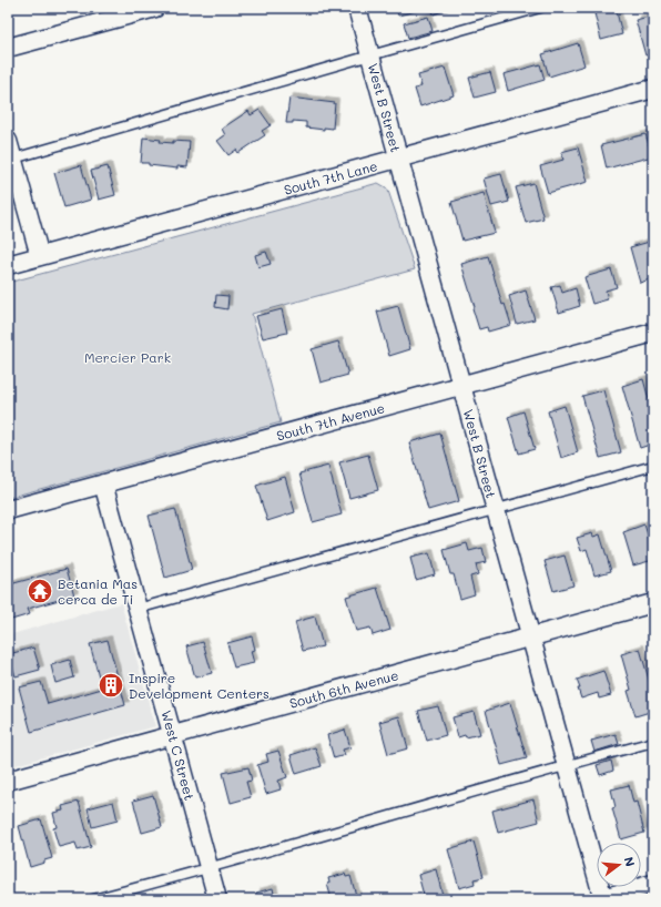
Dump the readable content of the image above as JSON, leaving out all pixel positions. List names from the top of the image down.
{
  "streets": {
    "street": [
      "West B Street",
      "South 7th Lane",
      "South 7th Avenue",
      "South 6th Avenue",
      "West C Street"
    ]
  },
  "crossings": [
    ["West B Street", "South 7th Lane"],
    ["West B Street", "South 7th Avenue"],
    ["West B Street", "South 6th Avenue"],
    ["South 7th Avenue", "West C Street"],
    ["South 6th Avenue", "West C Street"]
  ],
  "parks": ["Mercier Park"],
  "places": {
    "temple": ["Betania Mas cerca de Ti"],
    "building": ["Inspire Development Centers"]
  },
  "north": "right"
}
